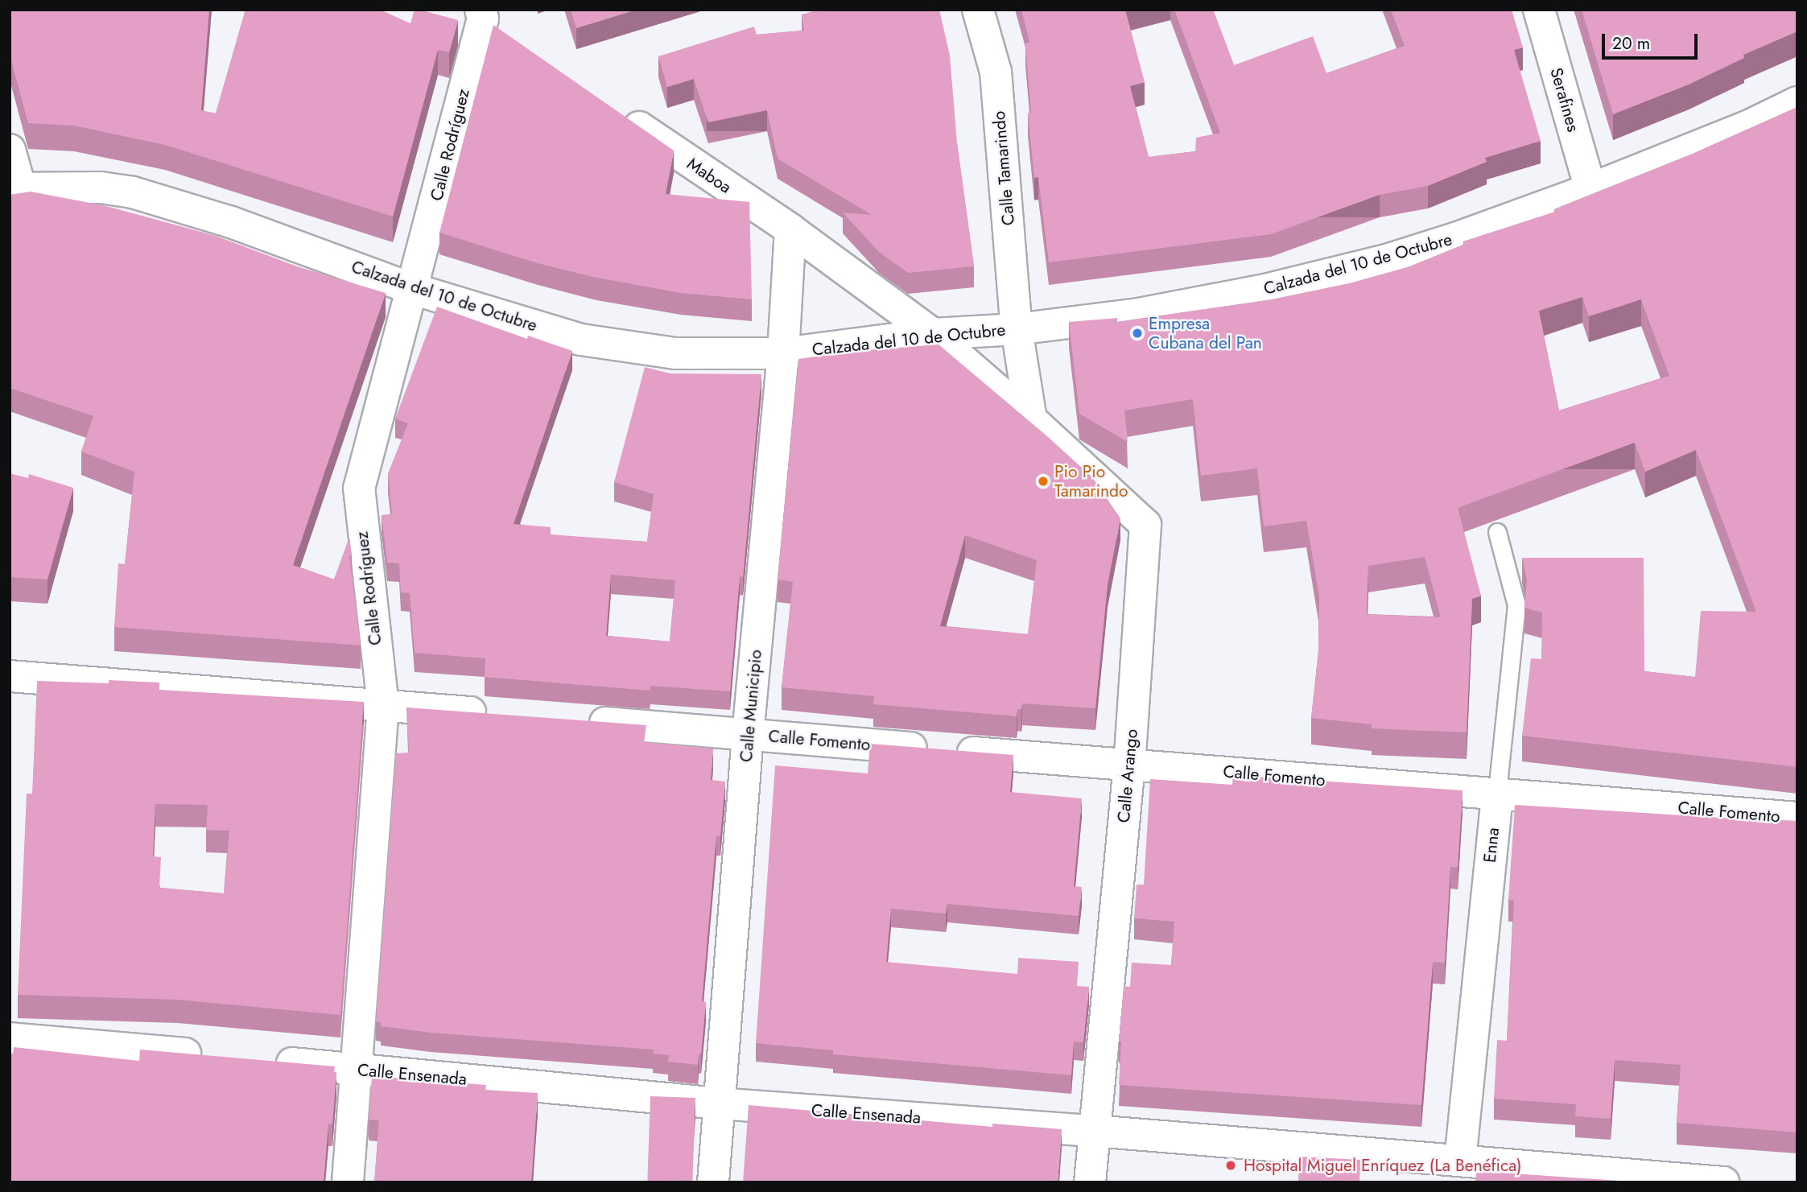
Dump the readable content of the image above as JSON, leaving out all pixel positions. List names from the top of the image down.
{
  "streets": {
    "street": [
      "Serafines",
      "Calle Rodríguez",
      "Calle Tamarindo",
      "Maboa",
      "Calzada del 10 de Octubre",
      "Calle Municipio",
      "Calle Fomento",
      "Calle Arango",
      "Enna",
      "Calle Ensenada"
    ]
  },
  "crossings": [
    ["Serafines", "Calzada del 10 de Octubre"],
    ["Calle Rodríguez", "Calzada del 10 de Octubre"],
    ["Calle Rodríguez", "Calle Ensenada"],
    ["Calle Tamarindo", "Calzada del 10 de Octubre"],
    ["Maboa", "Calzada del 10 de Octubre"],
    ["Maboa", "Calle Municipio"],
    ["Maboa", "Calle Arango"],
    ["Calzada del 10 de Octubre", "Calle Municipio"],
    ["Calzada del 10 de Octubre", "Calle Arango"],
    ["Calle Municipio", "Calle Fomento"],
    ["Calle Municipio", "Calle Ensenada"],
    ["Calle Fomento", "Calle Arango"],
    ["Calle Fomento", "Enna"],
    ["Calle Arango", "Calle Ensenada"],
    ["Enna", "Calle Ensenada"]
  ],
  "places": ["Empresa Cubana del Pan", "Pio Pio Tamarindo", "Hospital Miguel Enríquez (La Benéfica)"],
  "scale_bar": "20 m"
}
